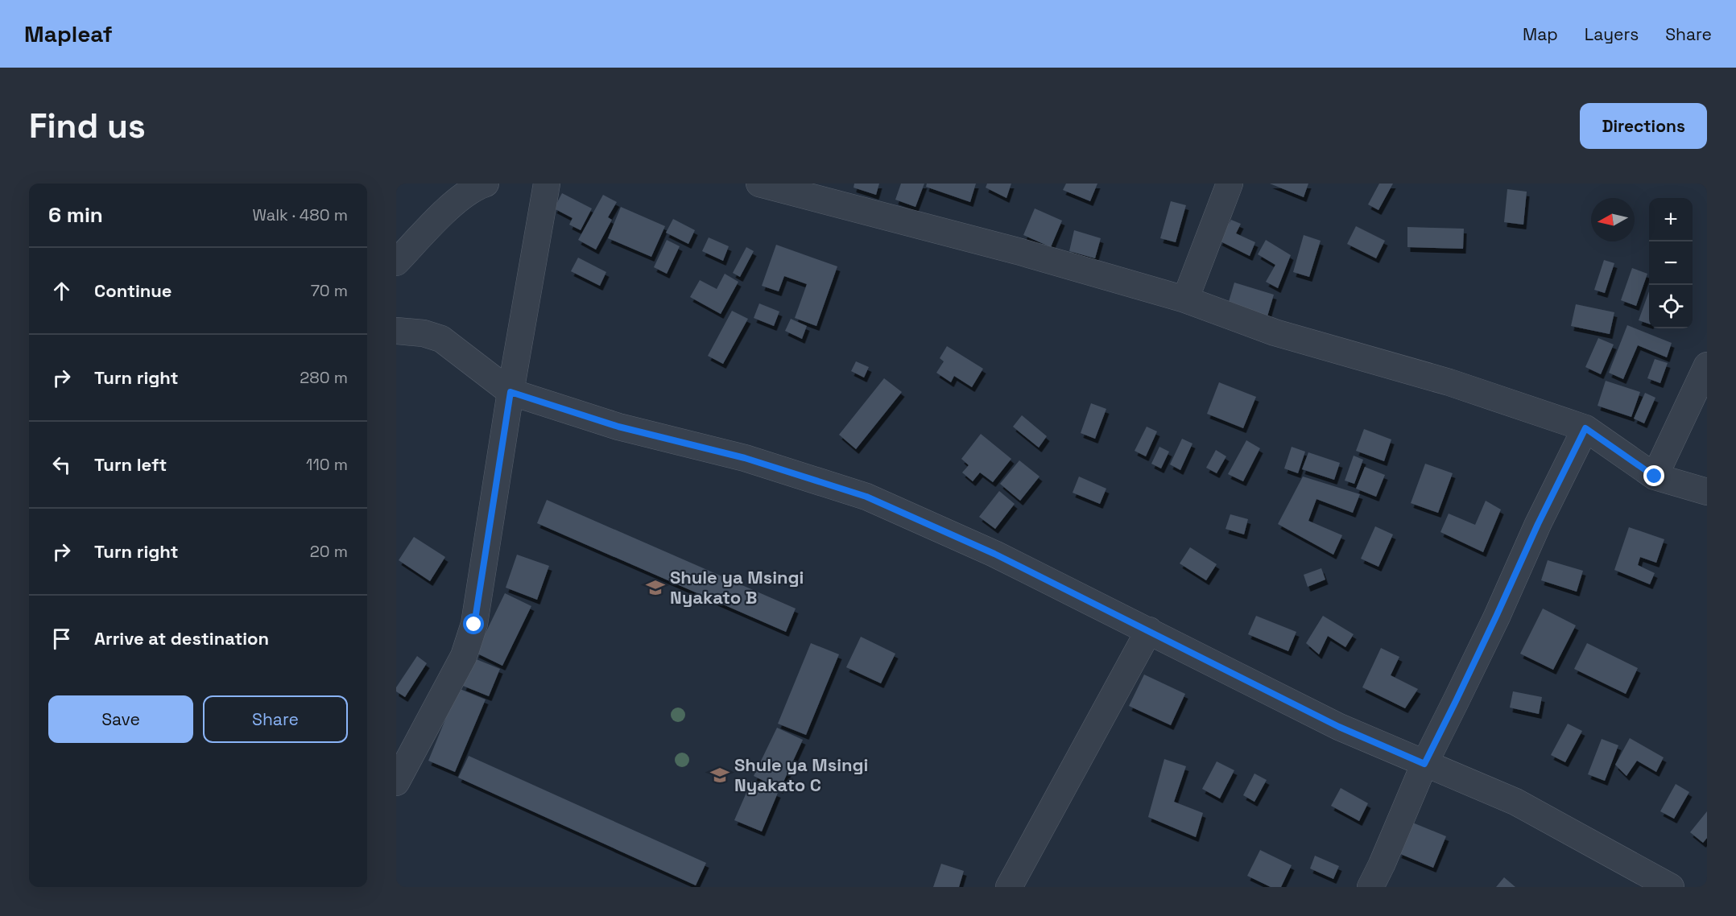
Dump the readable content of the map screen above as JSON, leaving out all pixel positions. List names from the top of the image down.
{
  "places": {
    "school or university": ["Shule ya Msingi Nyakato B", "Shule ya Msingi Nyakato C"]
  },
  "north": "left",
  "page": {
    "header": "Mapleaf",
    "nav": ["Map", "Layers", "Share"],
    "buttons": [
      "Directions",
      ["Save", "Share"]
    ],
    "title": "Find us",
    "heading": ["6 min", "Walk · 480 m"],
    "map_buttons": ["+", "−"],
    "list": [
      ["Continue", "70 m"],
      ["Turn right", "280 m"],
      ["Turn left", "110 m"],
      ["Turn right", "20 m"],
      "Arrive at destination"
    ]
  }
}
